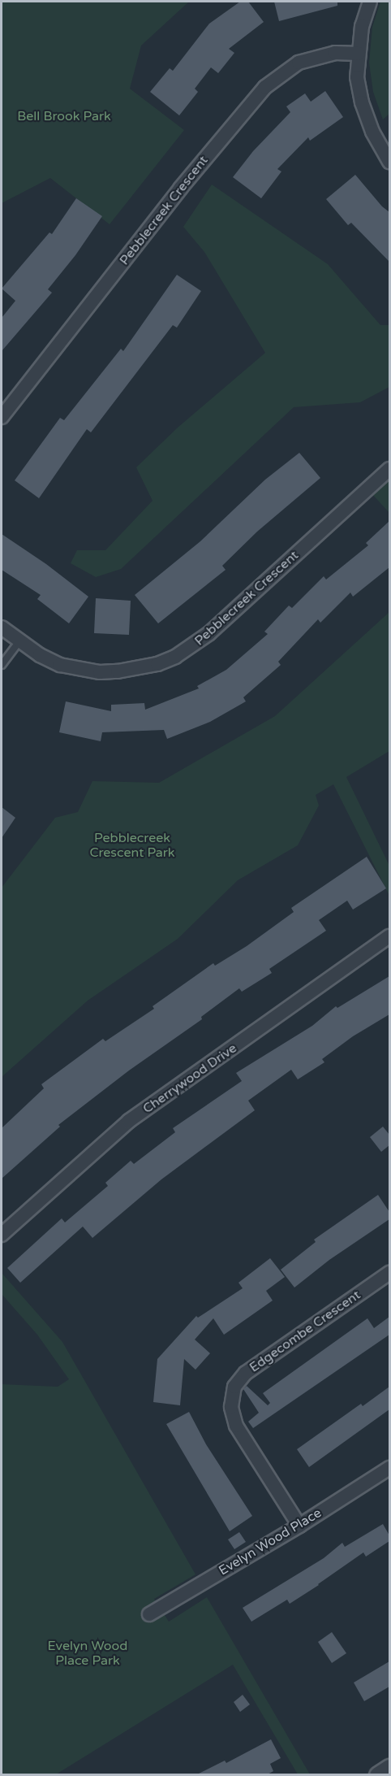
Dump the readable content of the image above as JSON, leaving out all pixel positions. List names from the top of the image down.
{
  "streets": {
    "street": [
      "Pebblecreek Crescent",
      "Cherrywood Drive",
      "Edgecombe Crescent",
      "Evelyn Wood Place"
    ]
  },
  "crossings": [
    ["Edgecombe Crescent", "Evelyn Wood Place"]
  ],
  "parks": ["Bell Brook Park", "Pebblecreek Crescent Park", "Evelyn Wood Place Park"]
}
